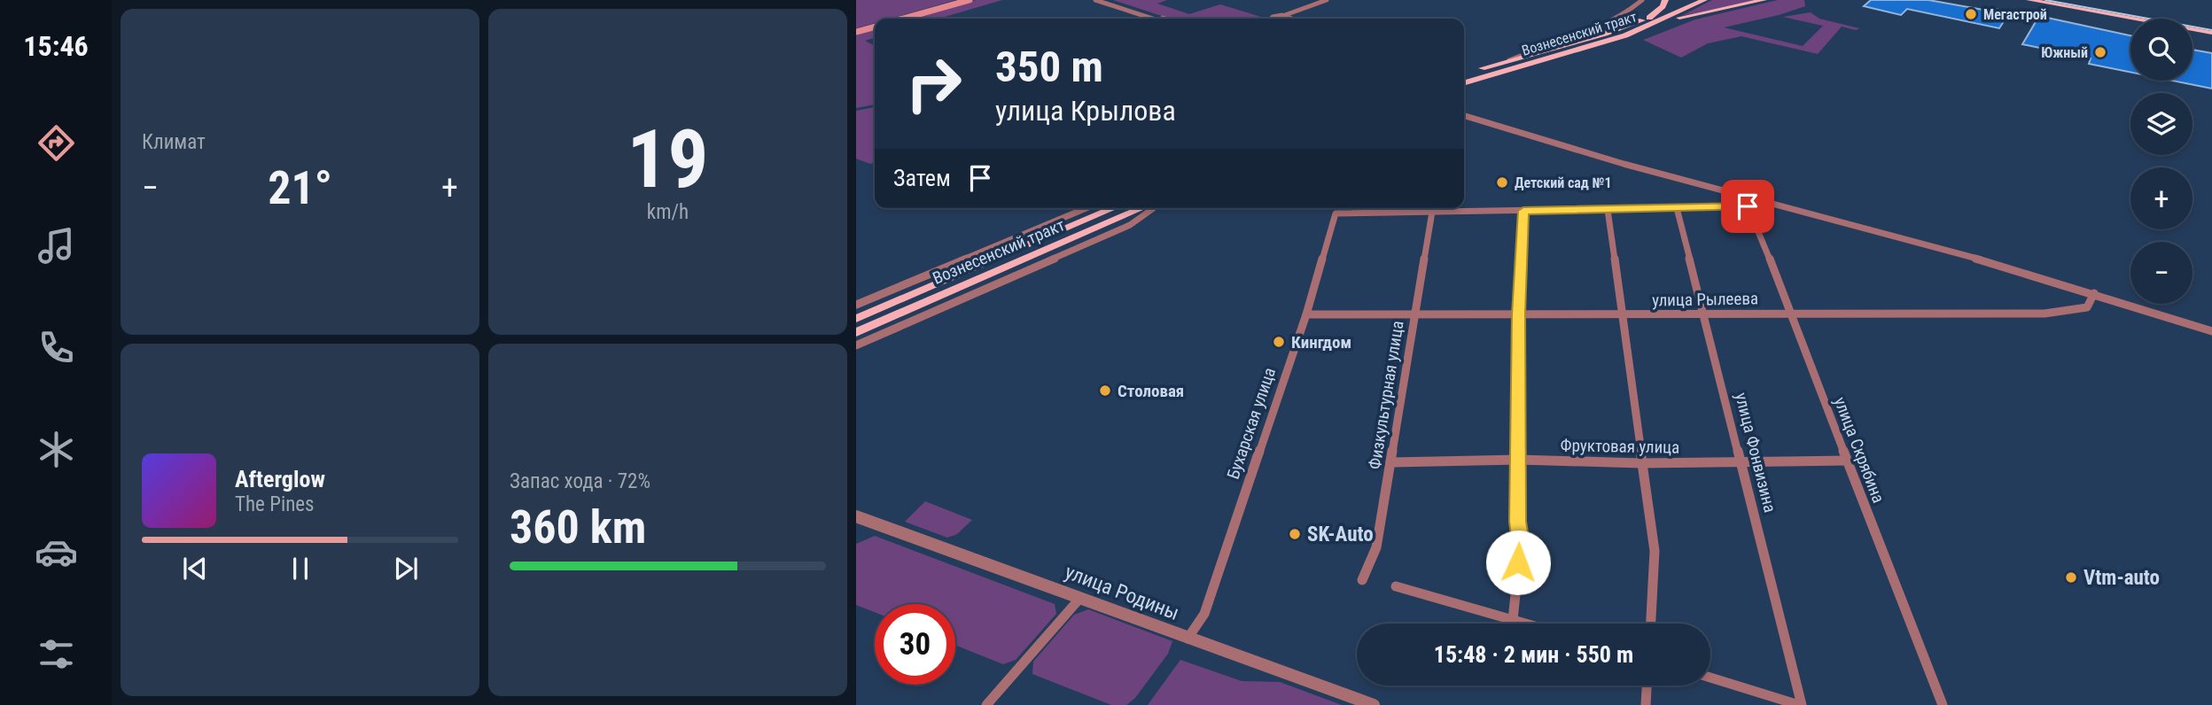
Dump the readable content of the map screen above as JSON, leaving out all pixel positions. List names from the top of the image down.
{
  "streets": {
    "main road": ["Вознесенский тракт"],
    "street": [
      "улица Рылеева",
      "Физкультурная улица",
      "Бухарская улица",
      "Фруктовая улица",
      "улица Скрябина",
      "улица Фонвизина",
      "улица Родины"
    ]
  },
  "crossings": [
    ["улица Рылеева", "Физкультурная улица"],
    ["улица Рылеева", "Бухарская улица"],
    ["улица Рылеева", "улица Скрябина"],
    ["улица Рылеева", "улица Фонвизина"],
    ["Физкультурная улица", "Бухарская улица"],
    ["Физкультурная улица", "Фруктовая улица"],
    ["Бухарская улица", "улица Родины"],
    ["Фруктовая улица", "улица Скрябина"],
    ["Фруктовая улица", "улица Фонвизина"],
    ["улица Скрябина", "улица Фонвизина"]
  ],
  "places": [
    "Мегастрой",
    "Южный",
    "Детский сад №1",
    "Кингдом",
    "Столовая",
    "SK-Auto",
    "Vtm-auto"
  ],
  "page": {
    "tabs": "15:46",
    "tile": [
      "Климат",
      ["19", "km/h"],
      ["Запас хода · 72%", "360 km"]
    ],
    "map_buttons": ["+", "−"],
    "turn": ["350 m", "улица Крылова"],
    "then": "Затем",
    "heat": ["−", "21°", "+"],
    "song": ["Afterglow", "The Pines"],
    "limit": "30",
    "trip": "15:48 · 2 мин · 550 m"
  }
}
